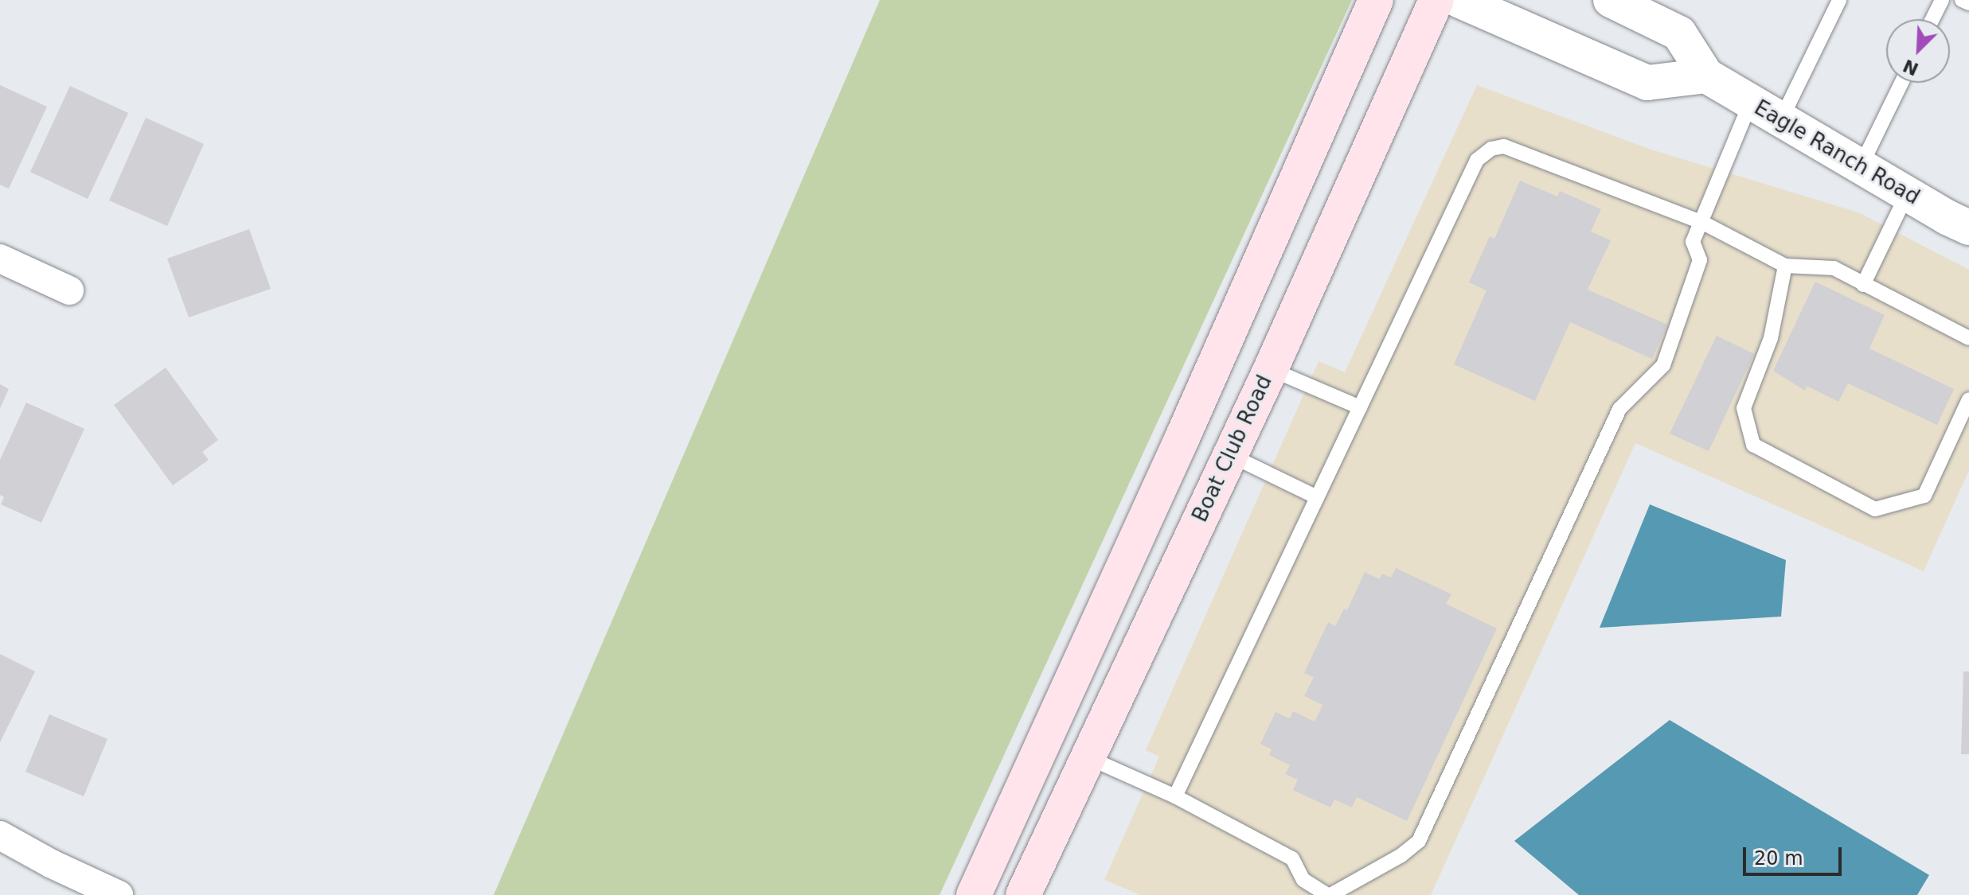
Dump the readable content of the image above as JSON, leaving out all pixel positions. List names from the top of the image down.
{
  "streets": {
    "main road": ["Boat Club Road"],
    "street": ["Eagle Ranch Road"]
  },
  "scale_bar": "20 m",
  "north": "bottom left"
}
